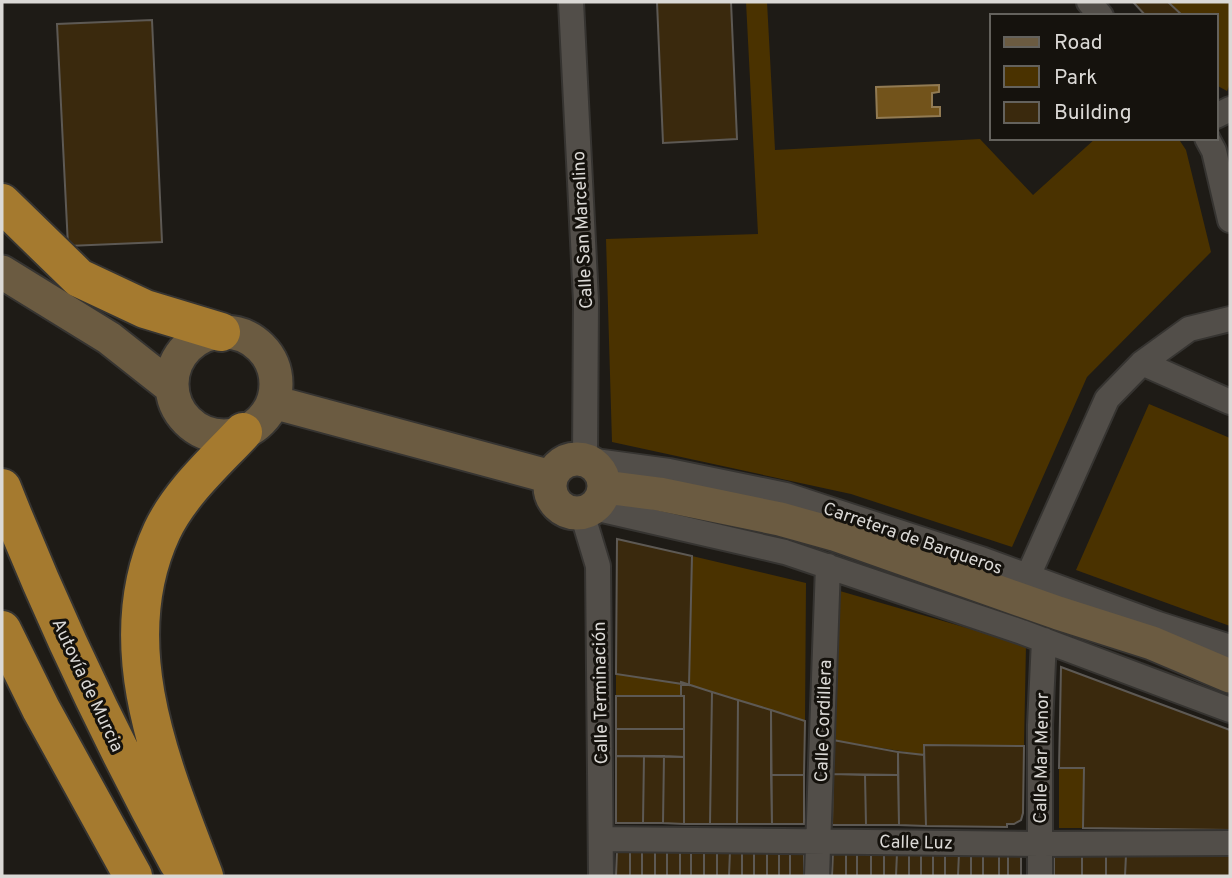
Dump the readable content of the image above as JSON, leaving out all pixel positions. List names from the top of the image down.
{
  "streets": {
    "highway": ["Autovía de Murcia"],
    "main road": ["Carretera de Barqueros"],
    "street": [
      "Calle San Marcelino",
      "Calle Terminación",
      "Calle Cordillera",
      "Calle Mar Menor",
      "Calle Luz"
    ]
  },
  "crossings": [
    ["Calle San Marcelino", "Carretera de Barqueros"],
    ["Calle San Marcelino", "Calle Terminación"],
    ["Carretera de Barqueros", "Calle Terminación"],
    ["Calle Terminación", "Calle Luz"],
    ["Calle Cordillera", "Calle Luz"],
    ["Calle Mar Menor", "Calle Luz"]
  ],
  "legend": ["Road", "Park", "Building"]
}
